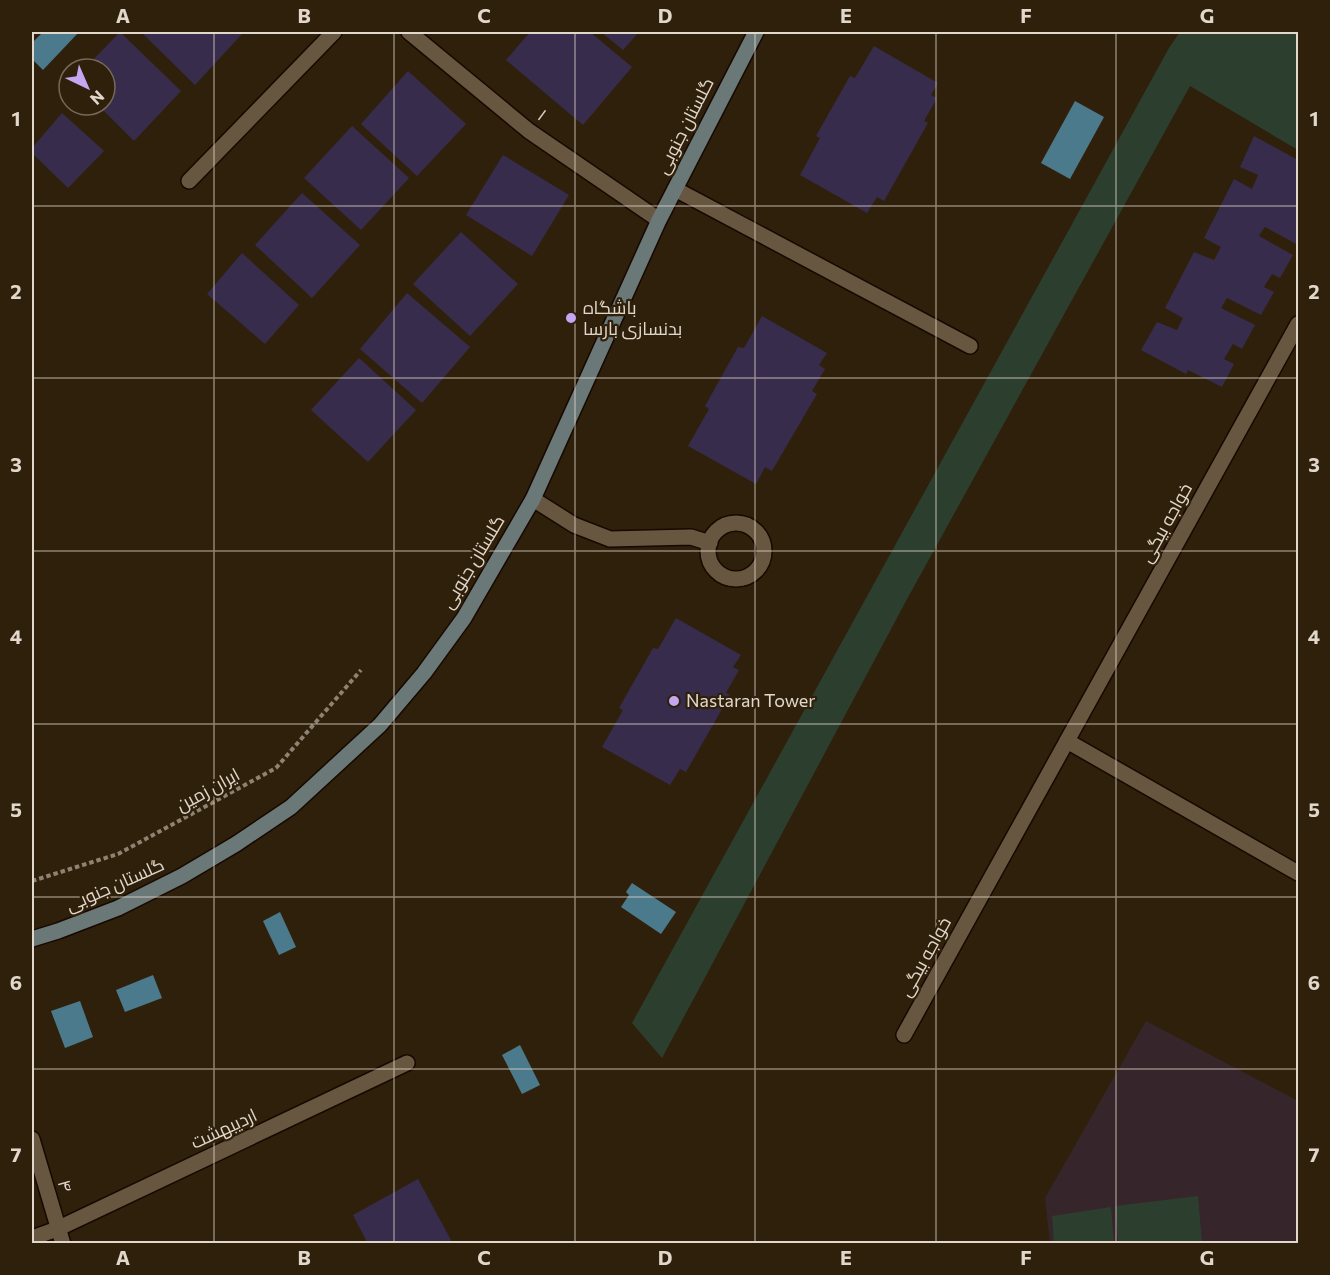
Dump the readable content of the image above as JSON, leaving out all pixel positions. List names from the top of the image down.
{
  "streets": {
    "street": [
      "۱",
      "گلستان جنوبی",
      "خواجه بیگی",
      "اردیبهشت",
      "۴"
    ],
    "path": ["ایران زمین"]
  },
  "crossings": [
    ["۱", "گلستان جنوبی"],
    ["اردیبهشت", "۴"]
  ],
  "places": ["باشگاه بدنسازی بارسا", "Nastaran Tower"],
  "north": "bottom right",
  "grid": {
    "columns": [
      "A",
      "B",
      "C",
      "D",
      "E",
      "F",
      "G"
    ],
    "rows": [
      "1",
      "2",
      "3",
      "4",
      "5",
      "6",
      "7"
    ]
  }
}
